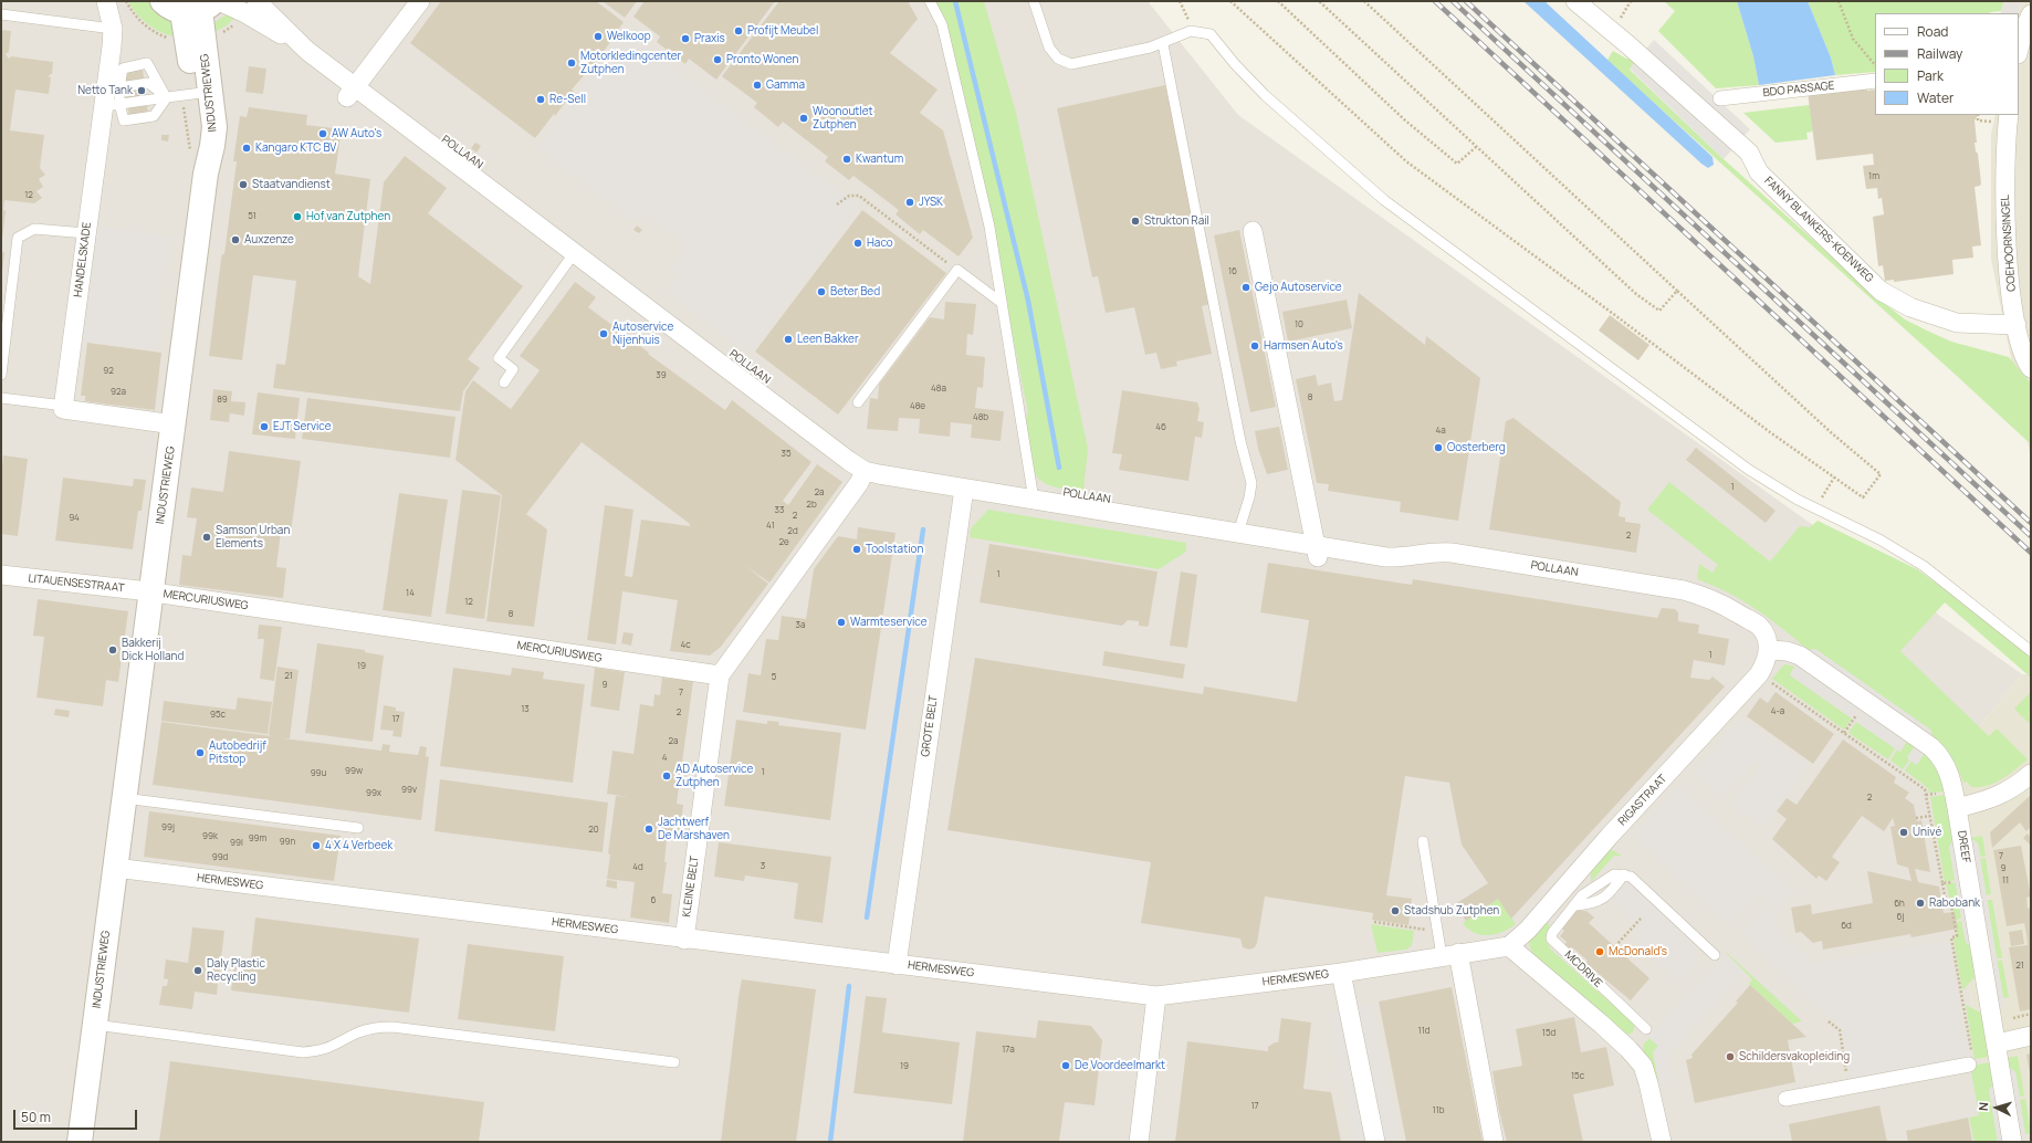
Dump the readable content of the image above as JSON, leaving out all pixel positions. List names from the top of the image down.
{
  "streets": {
    "street": [
      "BDO PASSAGE",
      "INDUSTRIEWEG",
      "POLLAAN",
      "FANNY BLANKERS-KOENWEG",
      "COEHOORNSINGEL",
      "HANDELSKADE",
      "LITAUENSESTRAAT",
      "MERCURIUSWEG",
      "GROTE BELT",
      "RIGASTRAAT",
      "DREEF",
      "HERMESWEG",
      "KLEINE BELT"
    ],
    "lane": ["MCDRIVE"]
  },
  "crossings": [
    ["INDUSTRIEWEG", "POLLAAN"],
    ["INDUSTRIEWEG", "LITAUENSESTRAAT"],
    ["INDUSTRIEWEG", "MERCURIUSWEG"],
    ["INDUSTRIEWEG", "HERMESWEG"],
    ["POLLAAN", "GROTE BELT"],
    ["POLLAAN", "RIGASTRAAT"],
    ["POLLAAN", "DREEF"],
    ["FANNY BLANKERS-KOENWEG", "COEHOORNSINGEL"],
    ["LITAUENSESTRAAT", "MERCURIUSWEG"],
    ["MERCURIUSWEG", "KLEINE BELT"],
    ["GROTE BELT", "HERMESWEG"],
    ["RIGASTRAAT", "DREEF"],
    ["RIGASTRAAT", "HERMESWEG"],
    ["HERMESWEG", "KLEINE BELT"]
  ],
  "places": [
    "Profijt Meubel",
    "Welkoop",
    "Praxis",
    "Pronto Wonen",
    "Motorkledingcenter Zutphen",
    "Gamma",
    "Netto Tank",
    "Re-Sell",
    "Woonoutlet Zutphen",
    "AW Auto's",
    "Kangaro KTC BV",
    "Kwantum",
    "Staatvandienst",
    "JYSK",
    "Hof van Zutphen",
    "Strukton Rail",
    "Auxzenze",
    "Haco",
    "Gejo Autoservice",
    "Beter Bed",
    "Autoservice Nijenhuis",
    "Leen Bakker",
    "Harmsen Auto's",
    "EJT Service",
    "Oosterberg",
    "Samson Urban Elements",
    "Toolstation",
    "Warmteservice",
    "Bakkerij Dick Holland",
    "Autobedrijf Pitstop",
    "AD Autoservice Zutphen",
    "Jachtwerf De Marshaven",
    "Univé",
    "4 X 4 Verbeek",
    "Rabobank",
    "Stadshub Zutphen",
    "McDonald's",
    "Daly Plastic Recycling",
    "Schildersvakopleiding",
    "De Voordeelmarkt"
  ],
  "house_numbers": [
    "1m",
    "12",
    "51",
    "16",
    "10",
    "92",
    "39",
    "48a",
    "92a",
    "8",
    "89",
    "48e",
    "48b",
    "46",
    "4a",
    "35",
    "1",
    "2a",
    "2b",
    "33",
    "2",
    "94",
    "41",
    "2d",
    "2",
    "2e",
    "1",
    "14",
    "12",
    "8",
    "3a",
    "4c",
    "1",
    "19",
    "21",
    "5",
    "9",
    "7",
    "13",
    "4-a",
    "2",
    "95c",
    "17",
    "2a",
    "4",
    "99w",
    "1",
    "99u",
    "99v",
    "99x",
    "2",
    "99j",
    "20",
    "99k",
    "99m",
    "99n",
    "99l",
    "7",
    "99d",
    "3",
    "4d",
    "9",
    "11",
    "6",
    "6h",
    "6j",
    "6d",
    "21",
    "11d",
    "15d",
    "17a",
    "19",
    "15c",
    "17",
    "11b"
  ],
  "legend": [
    "Road",
    "Railway",
    "Park",
    "Water"
  ],
  "scale_bar": "50 m",
  "north": "left"
}
